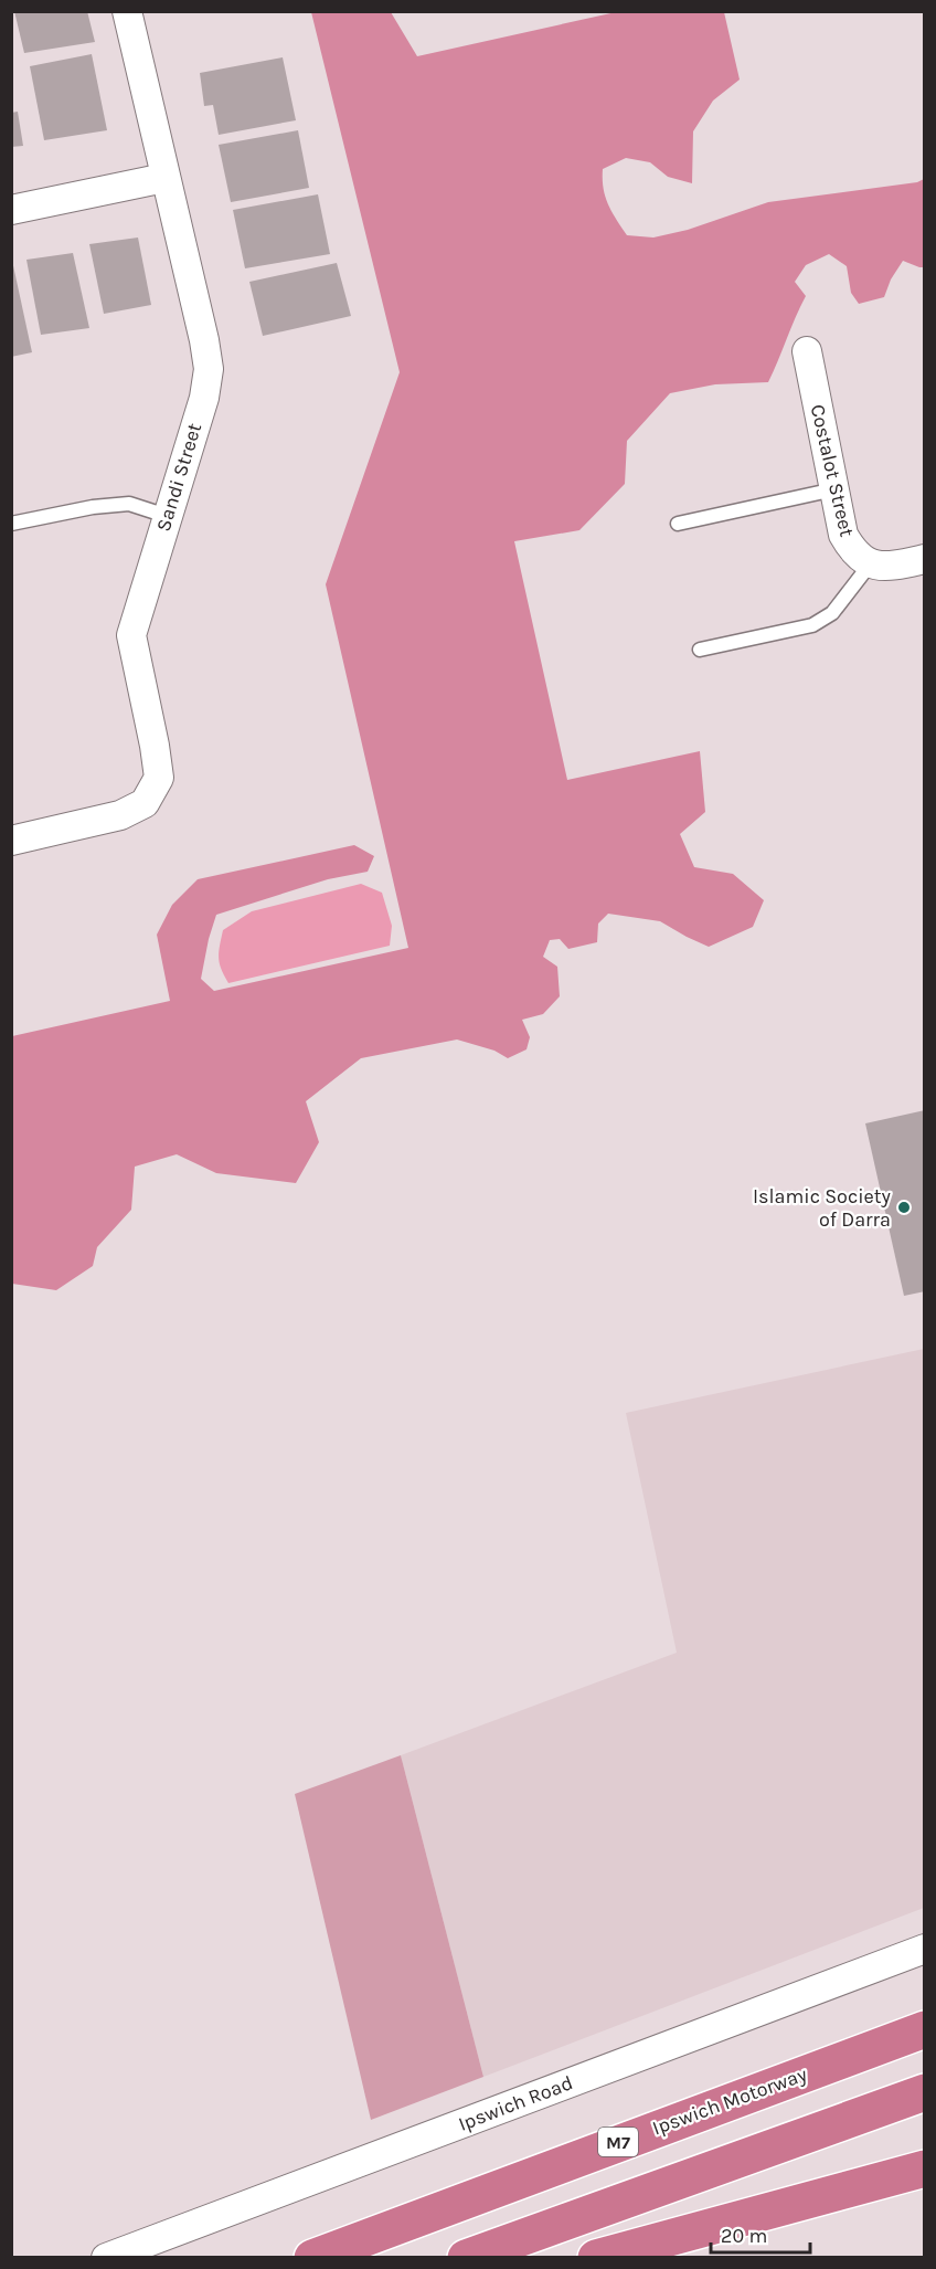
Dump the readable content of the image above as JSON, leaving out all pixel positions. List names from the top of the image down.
{
  "streets": {
    "highway": ["Ipswich Motorway", "M7"],
    "street": ["Costalot Street", "Sandi Street", "Ipswich Road"]
  },
  "places": ["Islamic Society of Darra"],
  "scale_bar": "20 m"
}
